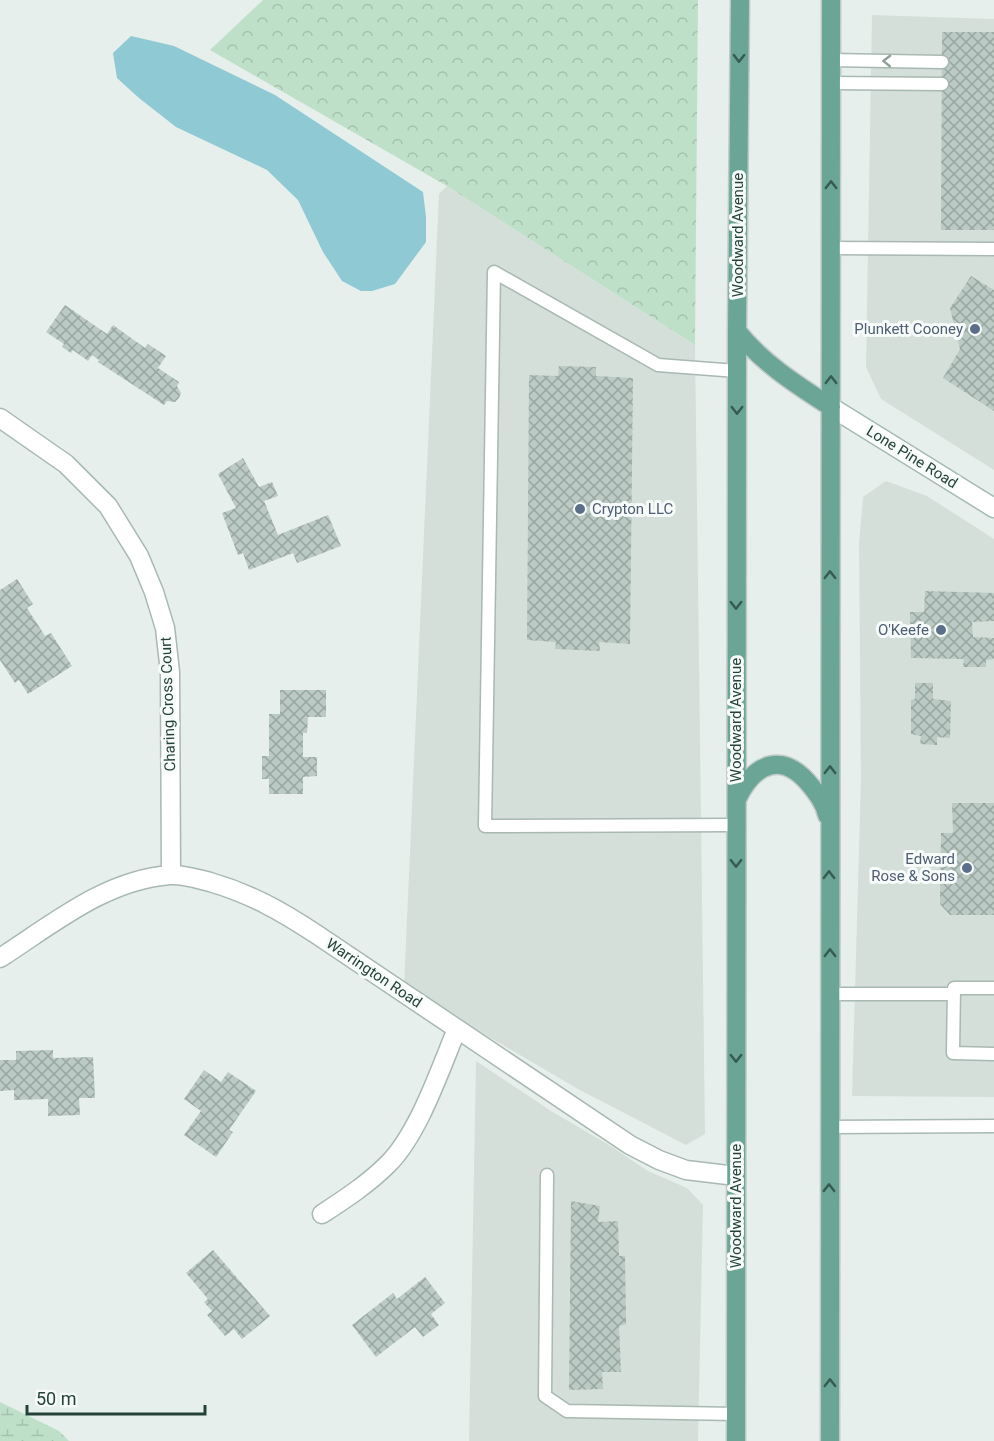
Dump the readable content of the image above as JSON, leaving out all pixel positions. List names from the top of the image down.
{
  "streets": {
    "main road": ["Woodward Avenue"],
    "street": ["Lone Pine Road", "Charing Cross Court", "Warrington Road"]
  },
  "crossings": [
    ["Woodward Avenue", "Warrington Road"],
    ["Charing Cross Court", "Warrington Road"]
  ],
  "places": [
    "Plunkett Cooney",
    "Crypton LLC",
    "O'Keefe",
    "Edward Rose & Sons"
  ],
  "scale_bar": "50 m"
}
